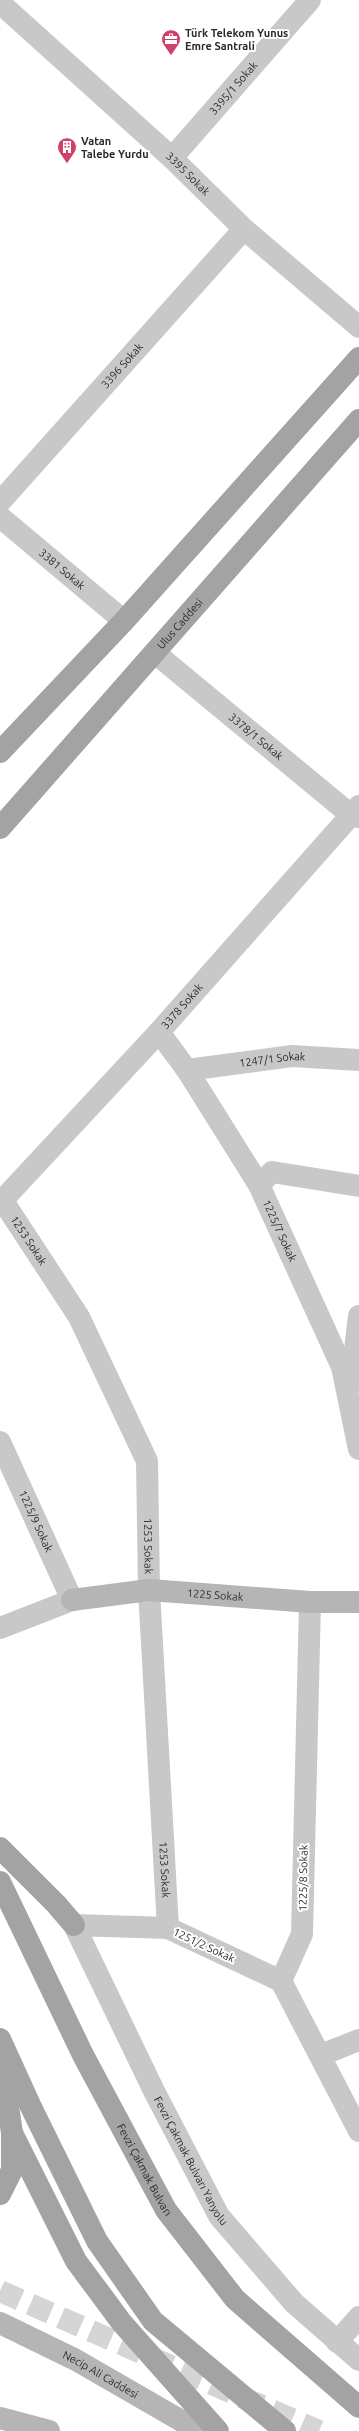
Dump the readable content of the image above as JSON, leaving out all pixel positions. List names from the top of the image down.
{
  "streets": {
    "main road": ["Ulus Caddesi", "Fevzi Çakmak Bulvarı"],
    "street": [
      "3395/1 Sokak",
      "3395 Sokak",
      "3396 Sokak",
      "3381 Sokak",
      "3378/1 Sokak",
      "3378 Sokak",
      "1247/1 Sokak",
      "1225/7 Sokak",
      "1253 Sokak",
      "1225/9 Sokak",
      "1225 Sokak",
      "1225/8 Sokak",
      "1251/2 Sokak",
      "Fevzi Çakmak Bulvarı Yanyolu",
      "Necip Ali Caddesi"
    ]
  },
  "crossings": [
    ["3395/1 Sokak", "3395 Sokak"],
    ["3395 Sokak", "3396 Sokak"],
    ["Ulus Caddesi", "3378/1 Sokak"],
    ["3378/1 Sokak", "3378 Sokak"],
    ["3378 Sokak", "1225/7 Sokak"],
    ["3378 Sokak", "1253 Sokak"],
    ["1247/1 Sokak", "1225/7 Sokak"],
    ["1253 Sokak", "1225 Sokak"],
    ["1253 Sokak", "1251/2 Sokak"],
    ["1225/9 Sokak", "1225 Sokak"],
    ["1225 Sokak", "1225/8 Sokak"],
    ["1225/8 Sokak", "1251/2 Sokak"],
    ["1251/2 Sokak", "Fevzi Çakmak Bulvarı Yanyolu"]
  ],
  "places": {
    "office": ["Türk Telekom Yunus Emre Santrali"],
    "building": ["Vatan Talebe Yurdu"]
  }
}
